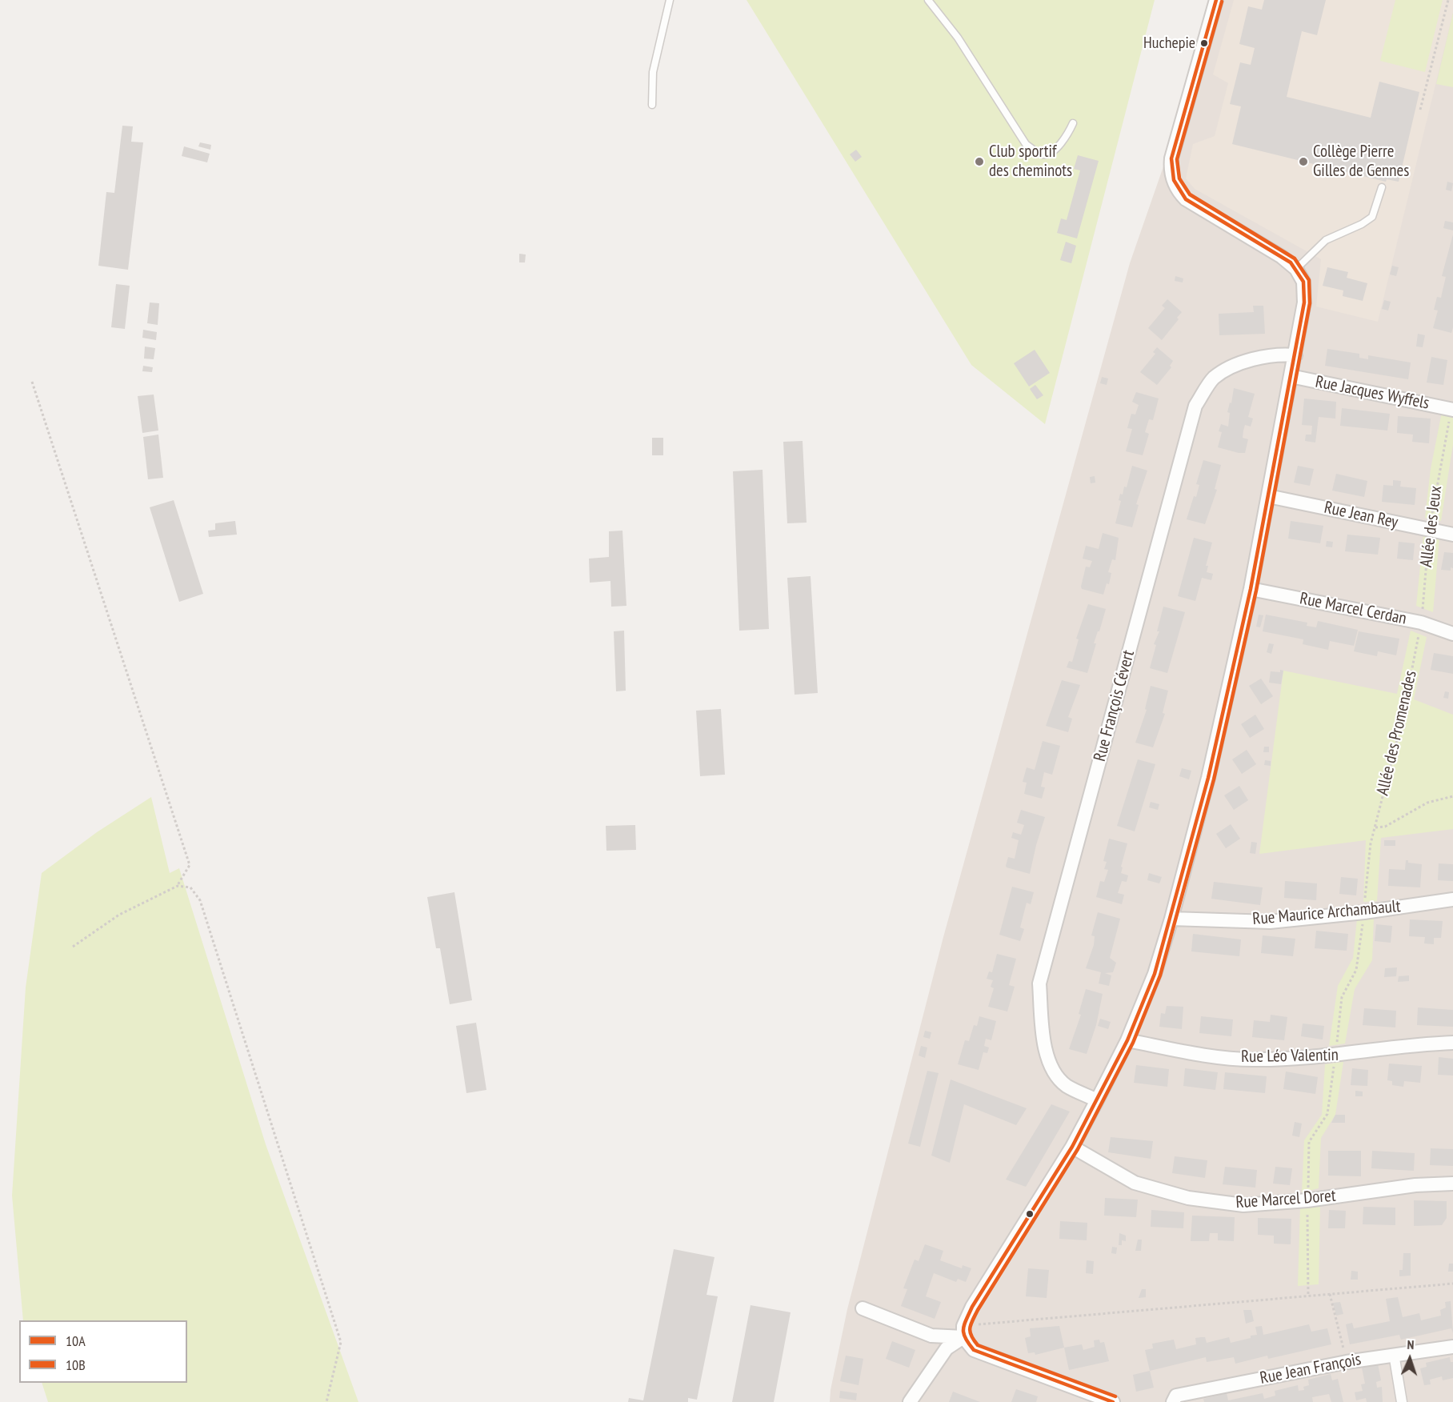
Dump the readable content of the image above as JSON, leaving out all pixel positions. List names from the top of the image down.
{
  "streets": {
    "street": [
      "Rue Jacques Wyffels",
      "Rue Jean Rey",
      "Rue Marcel Cerdan",
      "Rue François Cévert",
      "Rue Maurice Archambault",
      "Rue Léo Valentin",
      "Rue Marcel Doret",
      "Rue Jean François"
    ],
    "path": ["Allée des Jeux", "Allée des Promenades"]
  },
  "crossings": [
    ["Rue Jacques Wyffels", "Allée des Jeux"],
    ["Rue Jean Rey", "Allée des Jeux"],
    ["Allée des Jeux", "Rue Marcel Cerdan"],
    ["Allée des Jeux", "Allée des Promenades"],
    ["Rue Marcel Cerdan", "Allée des Promenades"]
  ],
  "places": ["Huchepie", "Club sportif des cheminots", "Collège Pierre Gilles de Gennes"],
  "lines": ["transit line 10A", "transit line 10B"],
  "legend": ["10A", "10B"],
  "north": "top"
}
